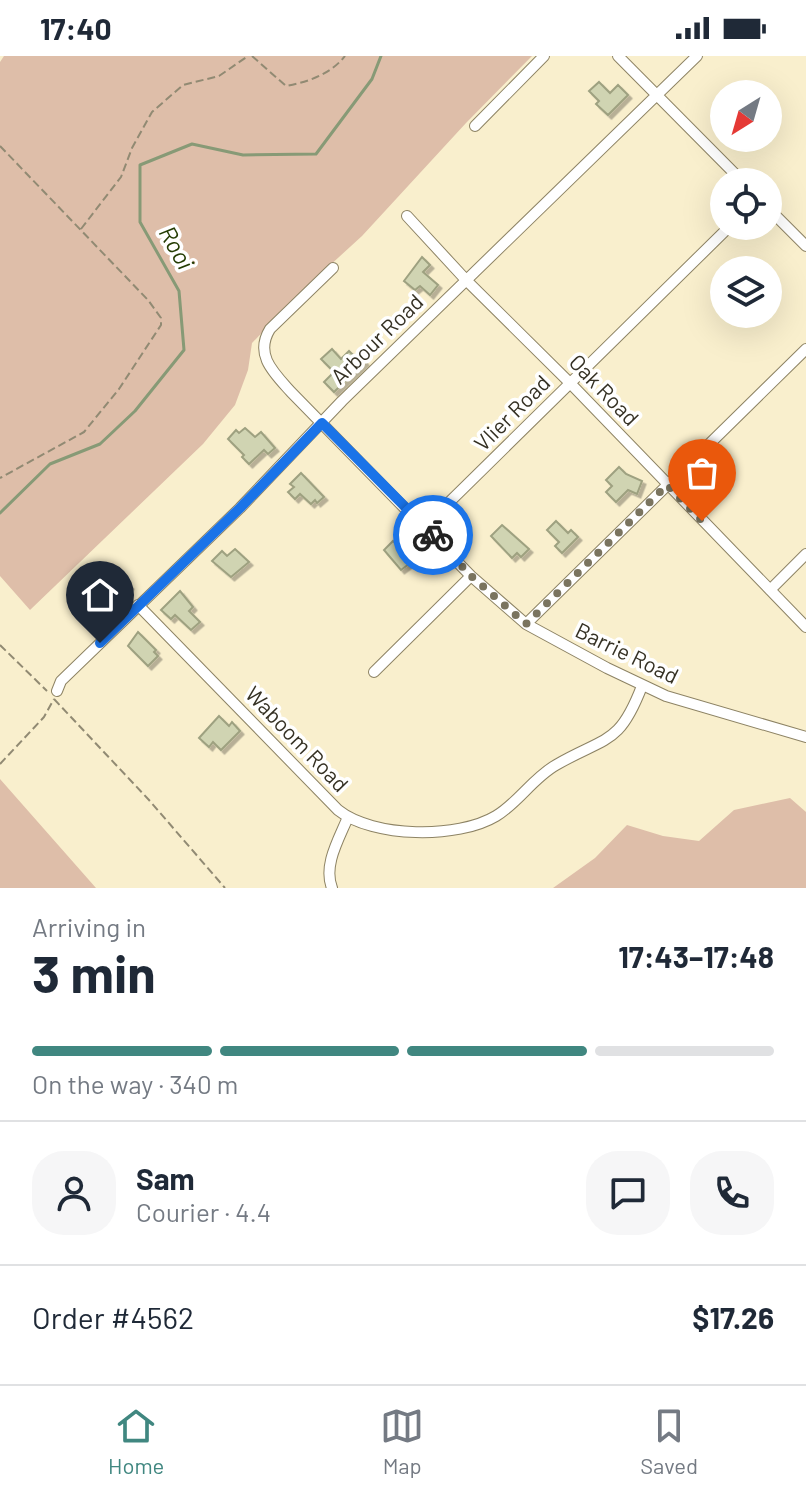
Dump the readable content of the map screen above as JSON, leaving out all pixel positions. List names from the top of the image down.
{
  "streets": {
    "street": [
      "Arbour Road",
      "Oak Road",
      "Vlier Road",
      "Barrie Road",
      "Waboom Road"
    ]
  },
  "crossings": [
    ["Arbour Road", "Oak Road"],
    ["Arbour Road", "Barrie Road"],
    ["Arbour Road", "Waboom Road"],
    ["Oak Road", "Vlier Road"],
    ["Vlier Road", "Barrie Road"],
    ["Barrie Road", "Waboom Road"]
  ],
  "water": ["Rooi"],
  "north": "bottom left",
  "page": {
    "status": "17:40",
    "heading": ["3 min", "Arriving in", "17:43–17:48"],
    "panel": [
      "Sam",
      "Courier · 4.4",
      "Order #4562",
      "$17.26"
    ],
    "bar": "On the way · 340 m",
    "tabs": ["Home", "Map", "Saved"]
  }
}
